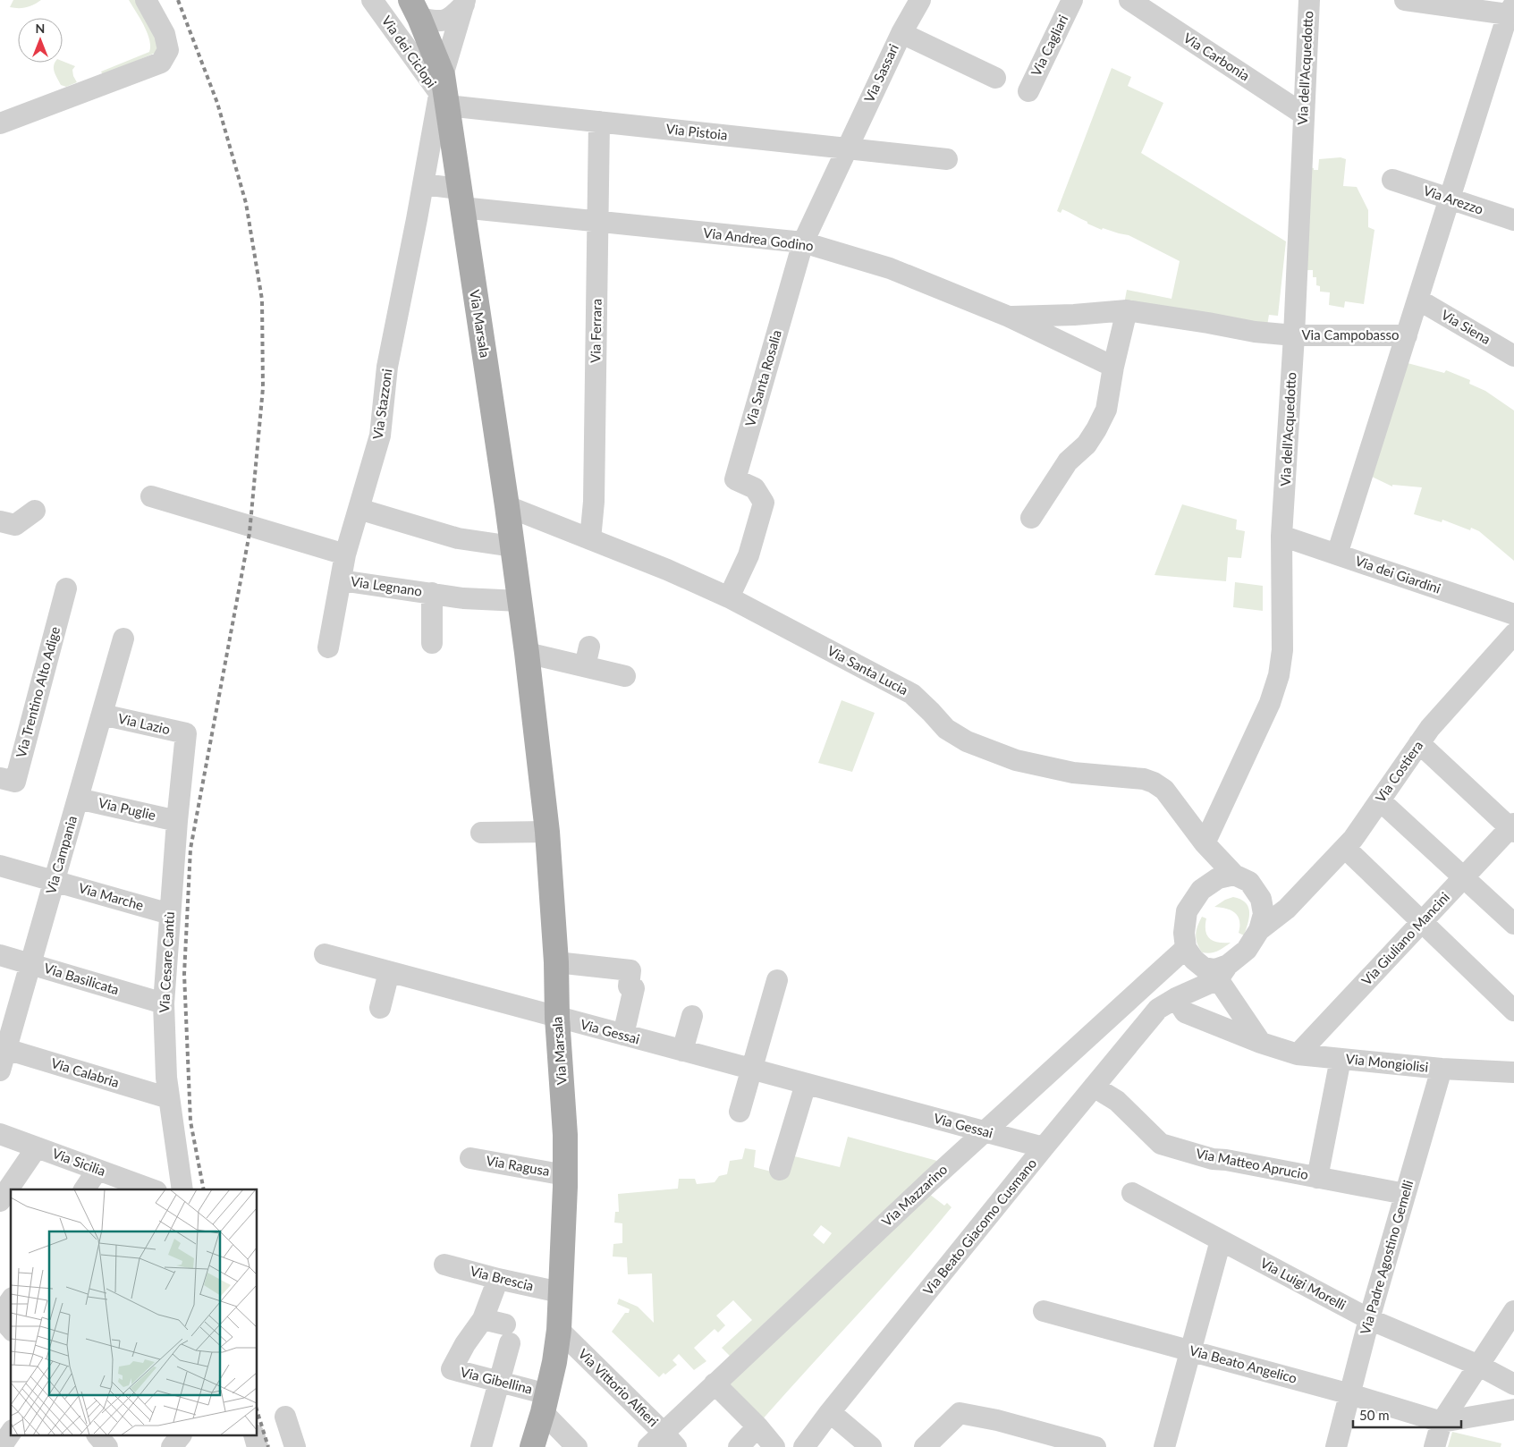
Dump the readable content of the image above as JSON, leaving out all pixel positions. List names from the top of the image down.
{
  "streets": {
    "main road": ["Via Marsala"],
    "street": [
      "Via Cagliari",
      "Via dei Ciclopi",
      "Via Carbonia",
      "Via dell'Acquedotto",
      "Via Sassari",
      "Via Pistoia",
      "Via Arezzo",
      "Via Andrea Godino",
      "Via Siena",
      "Via Ferrara",
      "Via Campobasso",
      "Via Santa Rosalia",
      "Via Stazzoni",
      "Via dei Giardini",
      "Via Legnano",
      "Via Santa Lucia",
      "Via Trentino Alto Adige",
      "Via Lazio",
      "Via Costiera",
      "Via Puglie",
      "Via Campania",
      "Via Marche",
      "Via Giuliano Mancini",
      "Via Cesare Cantù",
      "Via Basilicata",
      "Via Gessai",
      "Via Mongiolisi",
      "Via Calabria",
      "Via Sicilia",
      "Via Matteo Aprucio",
      "Via Ragusa",
      "Via Mazzarino",
      "Via Beato Giacomo Cusmano",
      "Via Padre Agostino Gemelli",
      "Via Brescia",
      "Via Luigi Morelli",
      "Via Beato Angelico",
      "Via Gibellina",
      "Via Vittorio Alfieri"
    ]
  },
  "crossings": [
    ["Via dei Ciclopi", "Via Pistoia"],
    ["Via dei Ciclopi", "Via Marsala"],
    ["Via dei Ciclopi", "Via Stazzoni"],
    ["Via Carbonia", "Via dell'Acquedotto"],
    ["Via dell'Acquedotto", "Via Campobasso"],
    ["Via dell'Acquedotto", "Via dei Giardini"],
    ["Via dell'Acquedotto", "Via Santa Lucia"],
    ["Via Sassari", "Via Pistoia"],
    ["Via Sassari", "Via Santa Rosalia"],
    ["Via Pistoia", "Via Marsala"],
    ["Via Pistoia", "Via Ferrara"],
    ["Via Pistoia", "Via Santa Rosalia"],
    ["Via Pistoia", "Via Stazzoni"],
    ["Via Andrea Godino", "Via Marsala"],
    ["Via Andrea Godino", "Via Ferrara"],
    ["Via Andrea Godino", "Via Campobasso"],
    ["Via Andrea Godino", "Via Santa Rosalia"],
    ["Via Marsala", "Via Stazzoni"],
    ["Via Marsala", "Via Legnano"],
    ["Via Marsala", "Via Santa Lucia"],
    ["Via Marsala", "Via Gessai"],
    ["Via Marsala", "Via Ragusa"],
    ["Via Marsala", "Via Brescia"],
    ["Via Marsala", "Via Gibellina"],
    ["Via Marsala", "Via Vittorio Alfieri"],
    ["Via Ferrara", "Via Santa Lucia"],
    ["Via Santa Rosalia", "Via Santa Lucia"],
    ["Via Stazzoni", "Via Legnano"],
    ["Via Santa Lucia", "Via Costiera"],
    ["Via Santa Lucia", "Via Mazzarino"],
    ["Via Santa Lucia", "Via Beato Giacomo Cusmano"],
    ["Via Lazio", "Via Campania"],
    ["Via Lazio", "Via Cesare Cantù"],
    ["Via Costiera", "Via Mazzarino"],
    ["Via Costiera", "Via Beato Giacomo Cusmano"],
    ["Via Puglie", "Via Campania"],
    ["Via Puglie", "Via Cesare Cantù"],
    ["Via Campania", "Via Marche"],
    ["Via Campania", "Via Basilicata"],
    ["Via Campania", "Via Calabria"],
    ["Via Marche", "Via Cesare Cantù"],
    ["Via Giuliano Mancini", "Via Mongiolisi"],
    ["Via Cesare Cantù", "Via Basilicata"],
    ["Via Cesare Cantù", "Via Calabria"],
    ["Via Gessai", "Via Mazzarino"],
    ["Via Gessai", "Via Beato Giacomo Cusmano"],
    ["Via Mongiolisi", "Via Beato Giacomo Cusmano"],
    ["Via Mongiolisi", "Via Padre Agostino Gemelli"],
    ["Via Matteo Aprucio", "Via Beato Giacomo Cusmano"],
    ["Via Matteo Aprucio", "Via Padre Agostino Gemelli"],
    ["Via Mazzarino", "Via Beato Giacomo Cusmano"],
    ["Via Mazzarino", "Via Vittorio Alfieri"],
    ["Via Padre Agostino Gemelli", "Via Luigi Morelli"],
    ["Via Padre Agostino Gemelli", "Via Beato Angelico"],
    ["Via Brescia", "Via Gibellina"]
  ],
  "scale_bar": "50 m",
  "north": "top"
}
